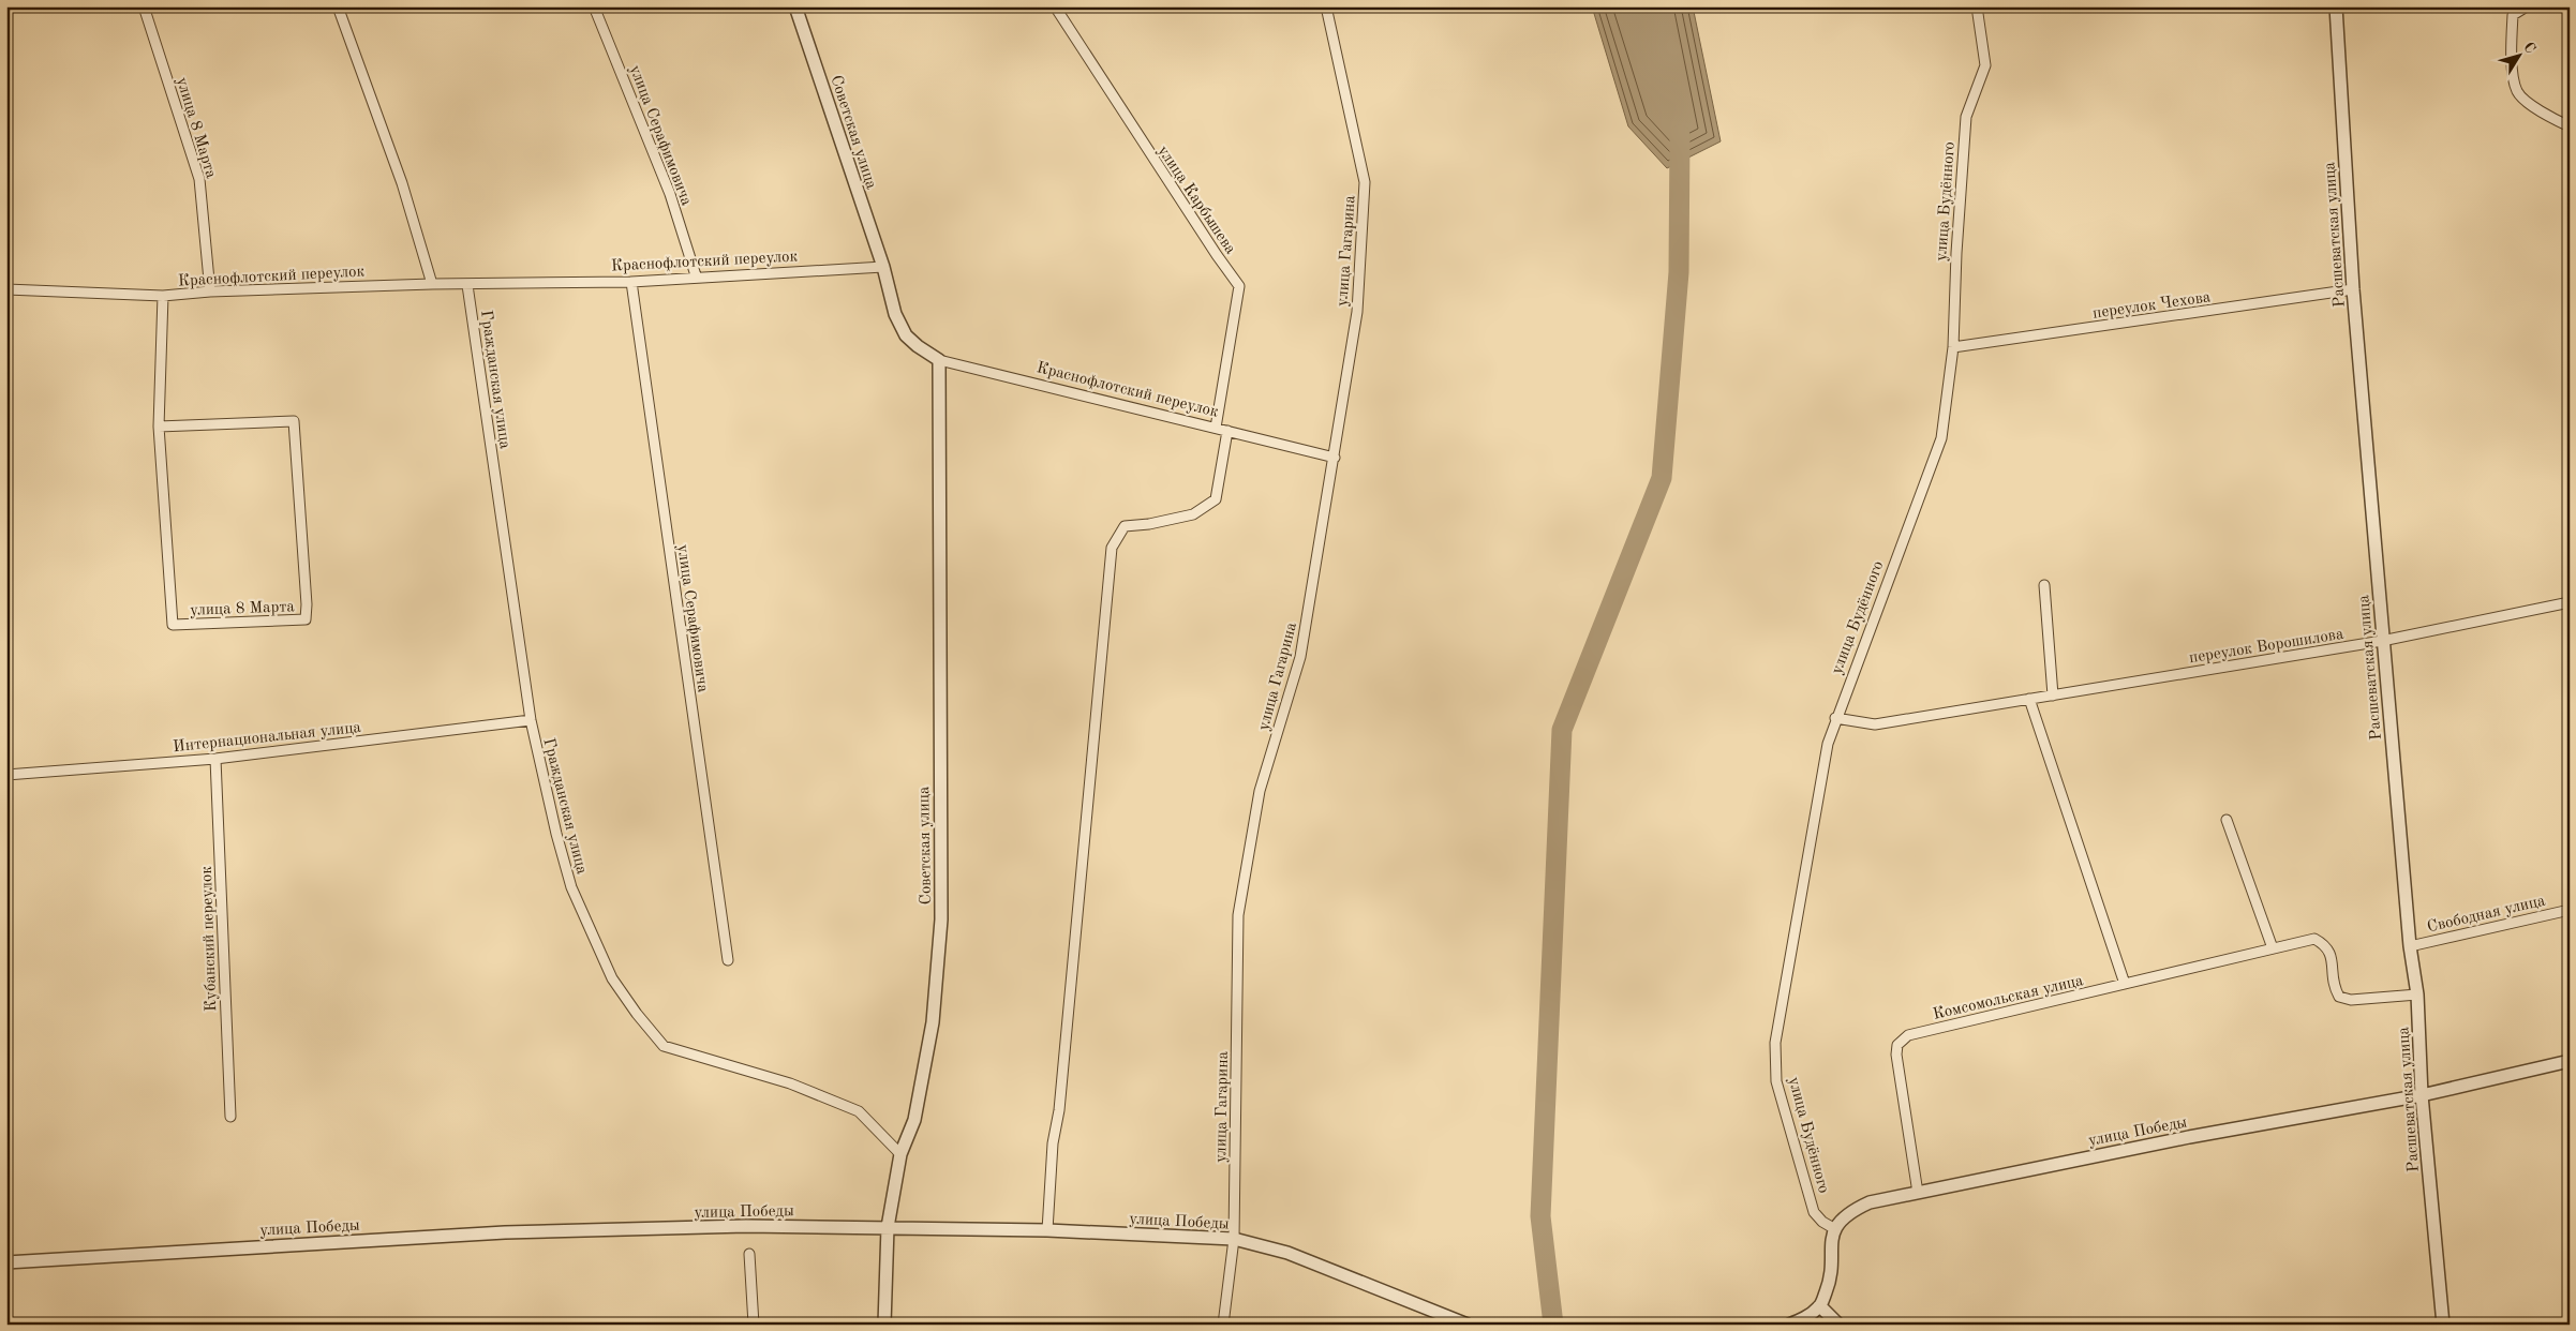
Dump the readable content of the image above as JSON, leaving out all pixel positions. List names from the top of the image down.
{
  "streets": {
    "street": [
      "улица 8 Марта",
      "Советская улица",
      "улица Серафимовича",
      "улица Карбышева",
      "улица Будённого",
      "Расшеватская улица",
      "улица Гагарина",
      "Краснофлотский переулок",
      "переулок Чехова",
      "Гражданская улица",
      "переулок Ворошилова",
      "Интернациональная улица",
      "Свободная улица",
      "Кубанский переулок",
      "Комсомольская улица",
      "улица Победы"
    ]
  },
  "crossings": [
    ["улица 8 Марта", "Краснофлотский переулок"],
    ["Советская улица", "Краснофлотский переулок"],
    ["Советская улица", "Гражданская улица"],
    ["Советская улица", "улица Победы"],
    ["улица Серафимовича", "Краснофлотский переулок"],
    ["улица Карбышева", "Краснофлотский переулок"],
    ["улица Будённого", "переулок Чехова"],
    ["улица Будённого", "переулок Ворошилова"],
    ["улица Будённого", "улица Победы"],
    ["Расшеватская улица", "переулок Чехова"],
    ["Расшеватская улица", "переулок Ворошилова"],
    ["Расшеватская улица", "Свободная улица"],
    ["Расшеватская улица", "Комсомольская улица"],
    ["Расшеватская улица", "улица Победы"],
    ["улица Гагарина", "Краснофлотский переулок"],
    ["улица Гагарина", "улица Победы"],
    ["Краснофлотский переулок", "Гражданская улица"],
    ["Гражданская улица", "Интернациональная улица"],
    ["Интернациональная улица", "Кубанский переулок"],
    ["Комсомольская улица", "улица Победы"]
  ],
  "north": "top right"
}
